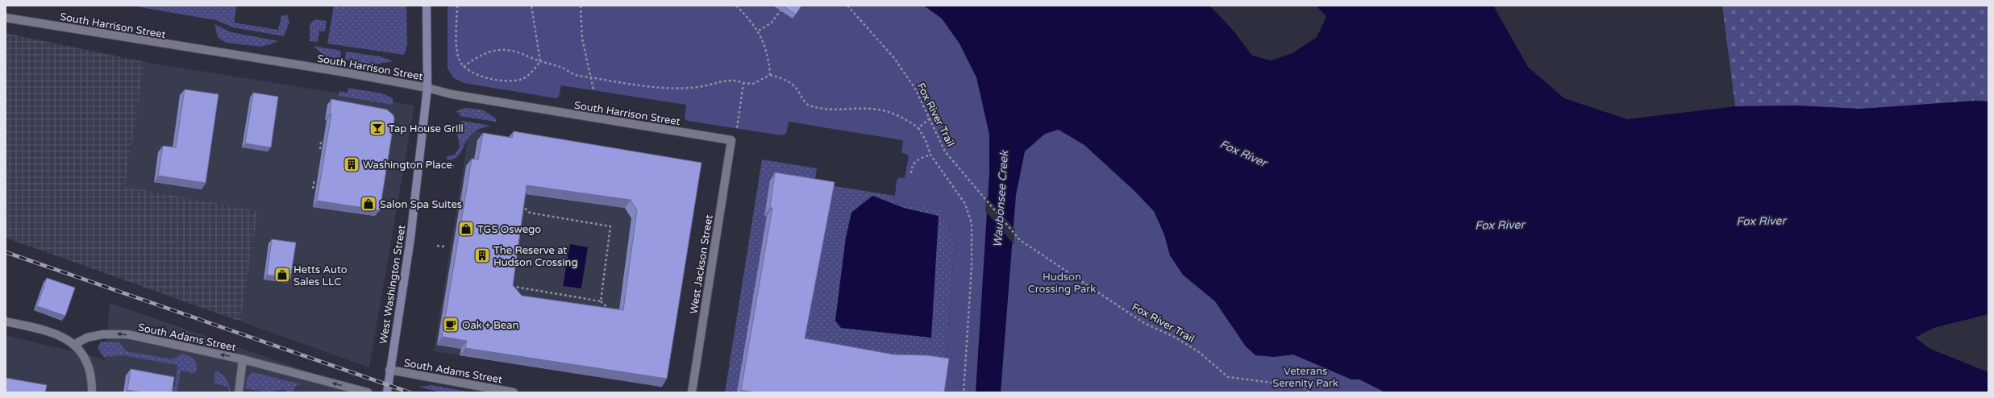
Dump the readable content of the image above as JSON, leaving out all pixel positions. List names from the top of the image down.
{
  "streets": {
    "main road": ["West Washington Street"],
    "street": ["South Harrison Street", "West Jackson Street", "South Adams Street"],
    "path": ["Fox River Trail"]
  },
  "crossings": [
    ["South Harrison Street", "West Jackson Street"],
    ["South Harrison Street", "West Washington Street"],
    ["West Washington Street", "South Adams Street"]
  ],
  "one_way": ["South Adams Street"],
  "water": ["Fox River", "Waubonsee Creek"],
  "parks": ["Hudson Crossing Park", "Veterans Serenity Park"],
  "places": {
    "bar": ["Tap House Grill"],
    "building": ["Washington Place", "The Reserve at Hudson Crossing"],
    "shop": ["Salon Spa Suites", "TGS Oswego", "Hetts Auto Sales LLC"],
    "cafe": ["Oak + Bean"]
  }
}
